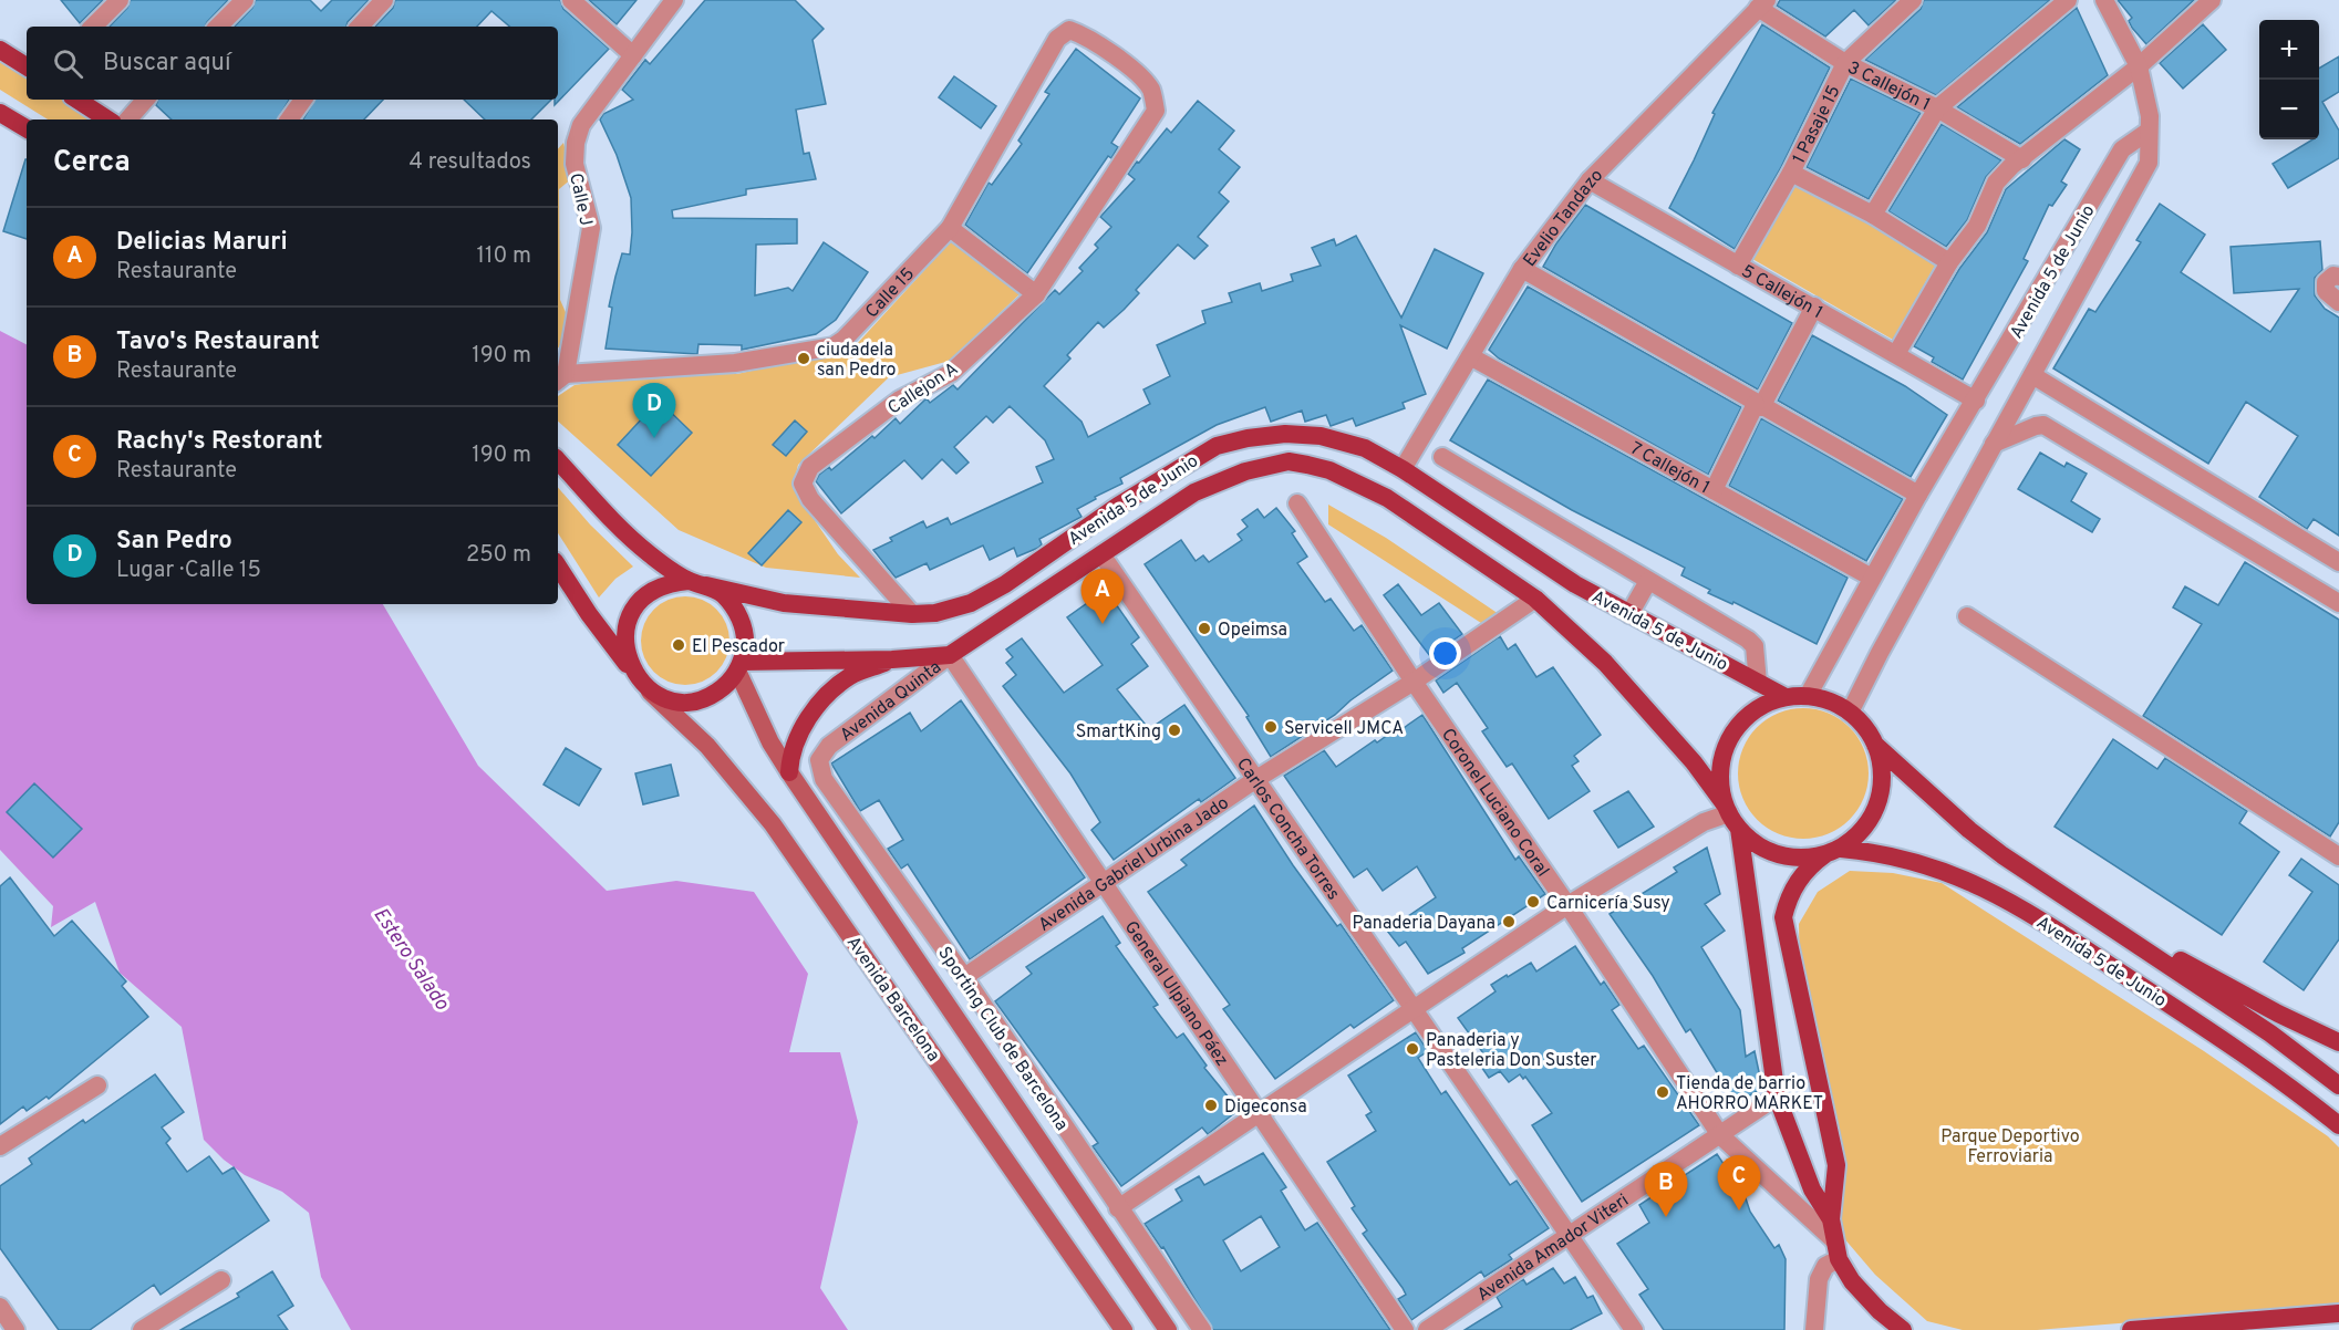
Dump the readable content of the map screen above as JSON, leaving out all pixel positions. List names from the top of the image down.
{
  "streets": {
    "main road": ["Avenida 5 de Junio", "Avenida Barcelona"],
    "street": [
      "3 Callejón 1",
      "1 Pasaje 15",
      "Calle J",
      "Evelio Tandazo",
      "5 Callejón 1",
      "Calle 15",
      "Callejon A",
      "7 Callejón 1",
      "Avenida Quinta",
      "Coronel Luciano Coral",
      "Carlos Concha Torres",
      "Avenida Gabriel Urbina Jado",
      "General Ulpiano Páez",
      "Sporting Club de Barcelona",
      "Avenida Amador Viteri"
    ]
  },
  "crossings": [
    ["3 Callejón 1", "1 Pasaje 15"],
    ["3 Callejón 1", "Evelio Tandazo"],
    ["1 Pasaje 15", "5 Callejón 1"],
    ["Calle J", "Calle 15"],
    ["Evelio Tandazo", "Avenida 5 de Junio"],
    ["Evelio Tandazo", "5 Callejón 1"],
    ["Evelio Tandazo", "7 Callejón 1"],
    ["Avenida 5 de Junio", "5 Callejón 1"],
    ["Avenida 5 de Junio", "Callejon A"],
    ["Avenida 5 de Junio", "7 Callejón 1"],
    ["Avenida 5 de Junio", "Avenida Quinta"],
    ["Avenida 5 de Junio", "Coronel Luciano Coral"],
    ["Avenida 5 de Junio", "Carlos Concha Torres"],
    ["Avenida 5 de Junio", "Avenida Gabriel Urbina Jado"],
    ["Avenida 5 de Junio", "General Ulpiano Páez"],
    ["Avenida 5 de Junio", "Avenida Barcelona"],
    ["Avenida 5 de Junio", "Avenida Amador Viteri"],
    ["Calle 15", "Callejon A"],
    ["Avenida Quinta", "General Ulpiano Páez"],
    ["Avenida Quinta", "Sporting Club de Barcelona"],
    ["Coronel Luciano Coral", "Avenida Gabriel Urbina Jado"],
    ["Coronel Luciano Coral", "Avenida Amador Viteri"],
    ["Carlos Concha Torres", "Avenida Gabriel Urbina Jado"],
    ["Carlos Concha Torres", "Avenida Amador Viteri"],
    ["Avenida Gabriel Urbina Jado", "General Ulpiano Páez"],
    ["Avenida Gabriel Urbina Jado", "Sporting Club de Barcelona"]
  ],
  "water": ["Estero Salado"],
  "parks": ["Parque Deportivo Ferroviaria"],
  "places": [
    "ciudadela san Pedro",
    "Opeimsa",
    "El Pescador",
    "Servicell JMCA",
    "SmartKing",
    "Carnicería Susy",
    "Panaderia Dayana",
    "Panaderia y Pasteleria Don Suster",
    "Tienda de barrio AHORRO MARKET",
    "Digeconsa"
  ],
  "page": {
    "map_buttons": ["+", "−"],
    "search": "Buscar aquí",
    "heading": ["Cerca", "4 resultados"],
    "list": [
      {
        "mark": "A",
        "name": "Delicias Maruri",
        "note": "Restaurante",
        "value": "110 m"
      },
      {
        "mark": "B",
        "name": "Tavo's Restaurant",
        "note": "Restaurante",
        "value": "190 m"
      },
      {
        "mark": "C",
        "name": "Rachy's Restorant",
        "note": "Restaurante",
        "value": "190 m"
      },
      {
        "mark": "D",
        "name": "San Pedro",
        "note": "Lugar · Calle 15",
        "value": "250 m"
      }
    ],
    "pins": [
      "D",
      "A",
      "C",
      "B"
    ]
  }
}
